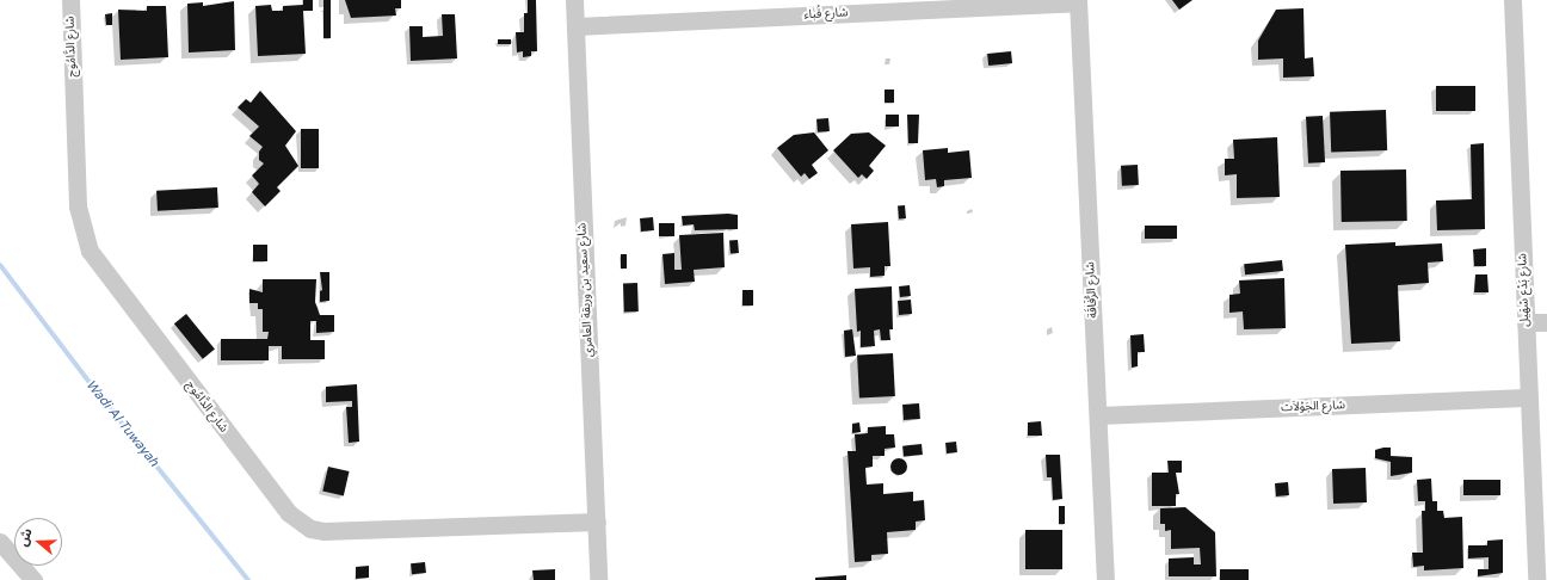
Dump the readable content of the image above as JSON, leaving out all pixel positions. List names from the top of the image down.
{
  "streets": {
    "street": [
      "شارع قُباء",
      "شارع الدَّامُوج",
      "شارع سعيد بن وريقة العامري",
      "شارع الرُّفَاقَة",
      "شارع بَدْع سْهَيل",
      "شارع الجَوْلاَت"
    ]
  },
  "crossings": [
    ["شارع قُباء", "شارع سعيد بن وريقة العامري"],
    ["شارع قُباء", "شارع الرُّفَاقَة"],
    ["شارع الدَّامُوج", "شارع سعيد بن وريقة العامري"],
    ["شارع الرُّفَاقَة", "شارع الجَوْلاَت"],
    ["شارع بَدْع سْهَيل", "شارع الجَوْلاَت"]
  ],
  "water": ["Wadi Al Tuwayah"],
  "north": "left"
}
